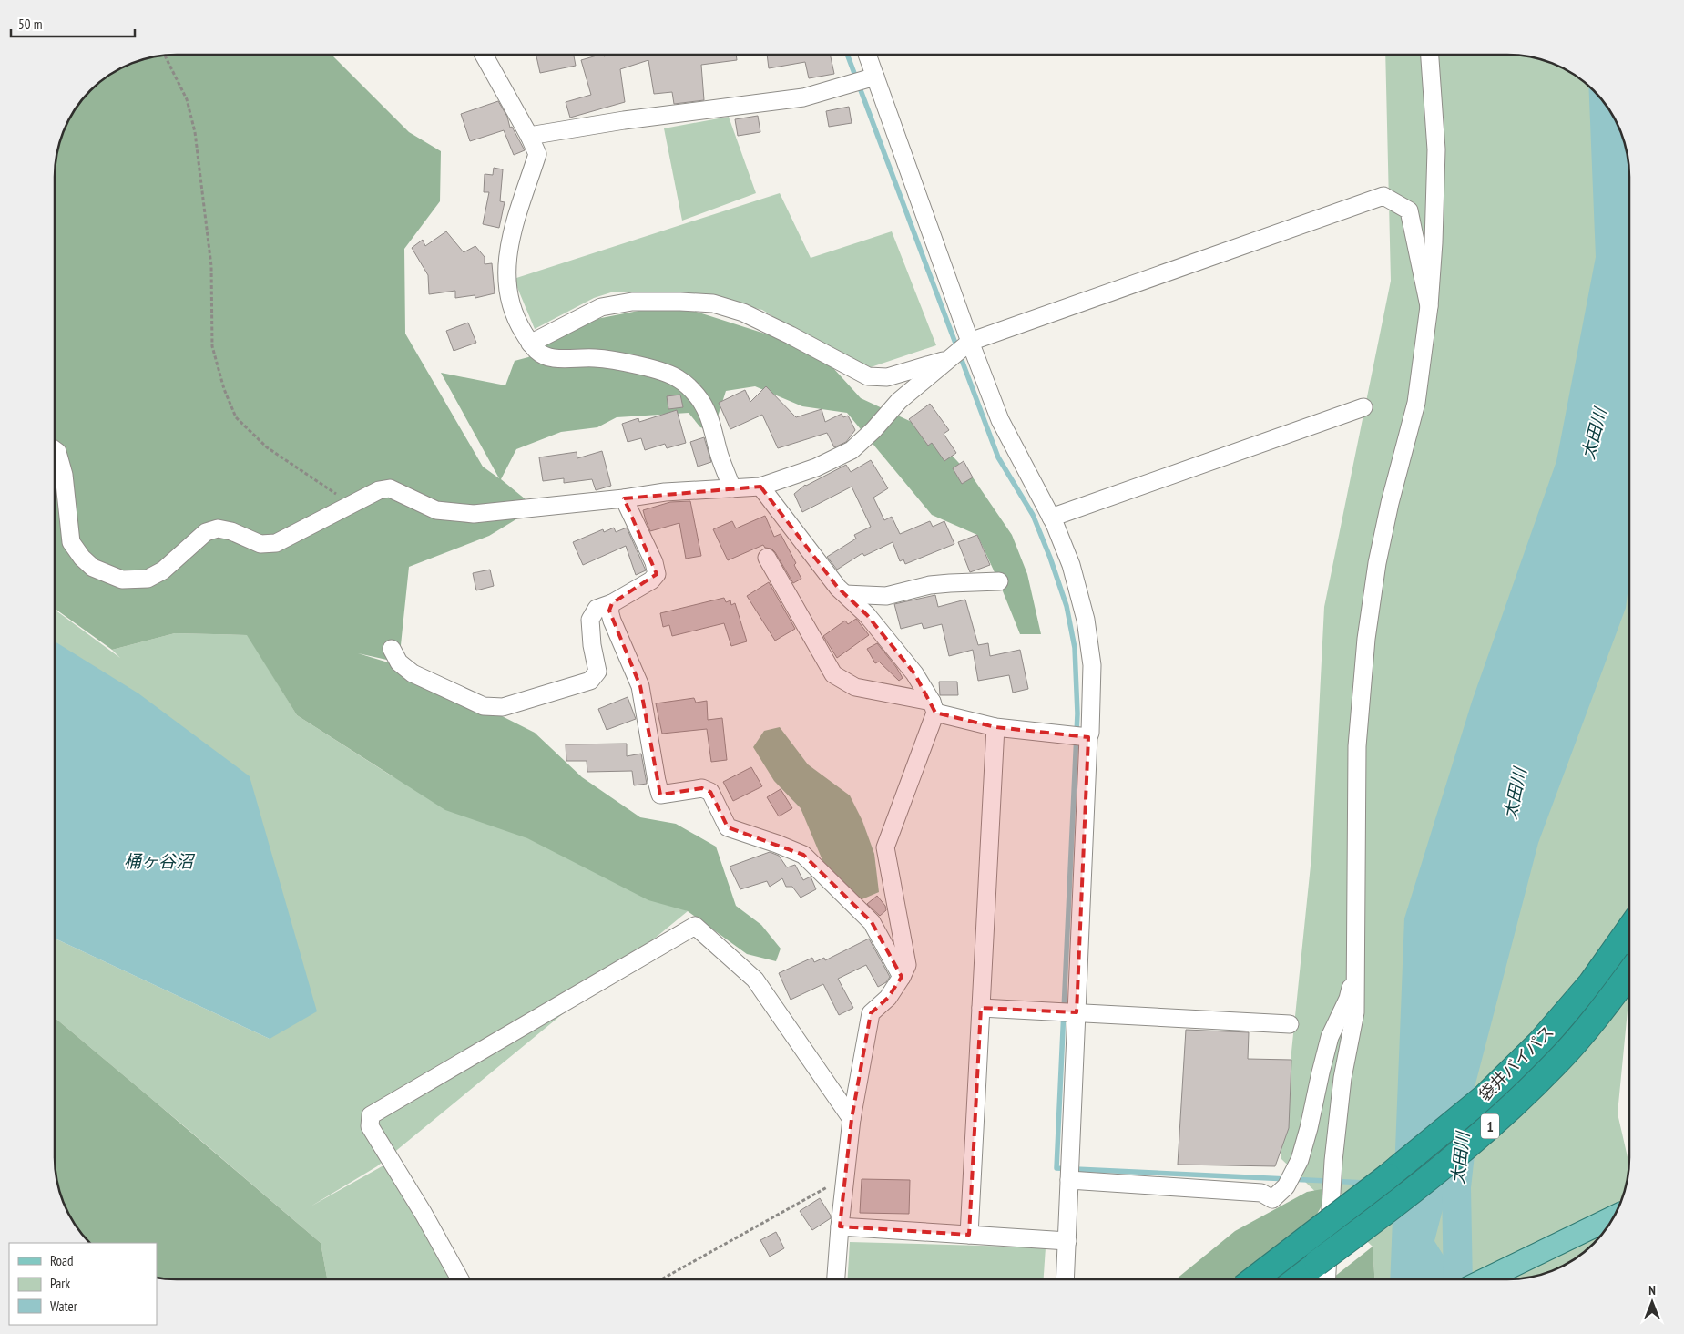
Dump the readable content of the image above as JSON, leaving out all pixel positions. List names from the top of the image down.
{
  "streets": {
    "highway": ["袋井バイパス", "1"]
  },
  "crossings": [
    ["袋井バイパス", "1"]
  ],
  "water": ["太田川", "桶ヶ谷沼"],
  "legend": ["Road", "Park", "Water"],
  "scale_bar": "50 m",
  "north": "top"
}
